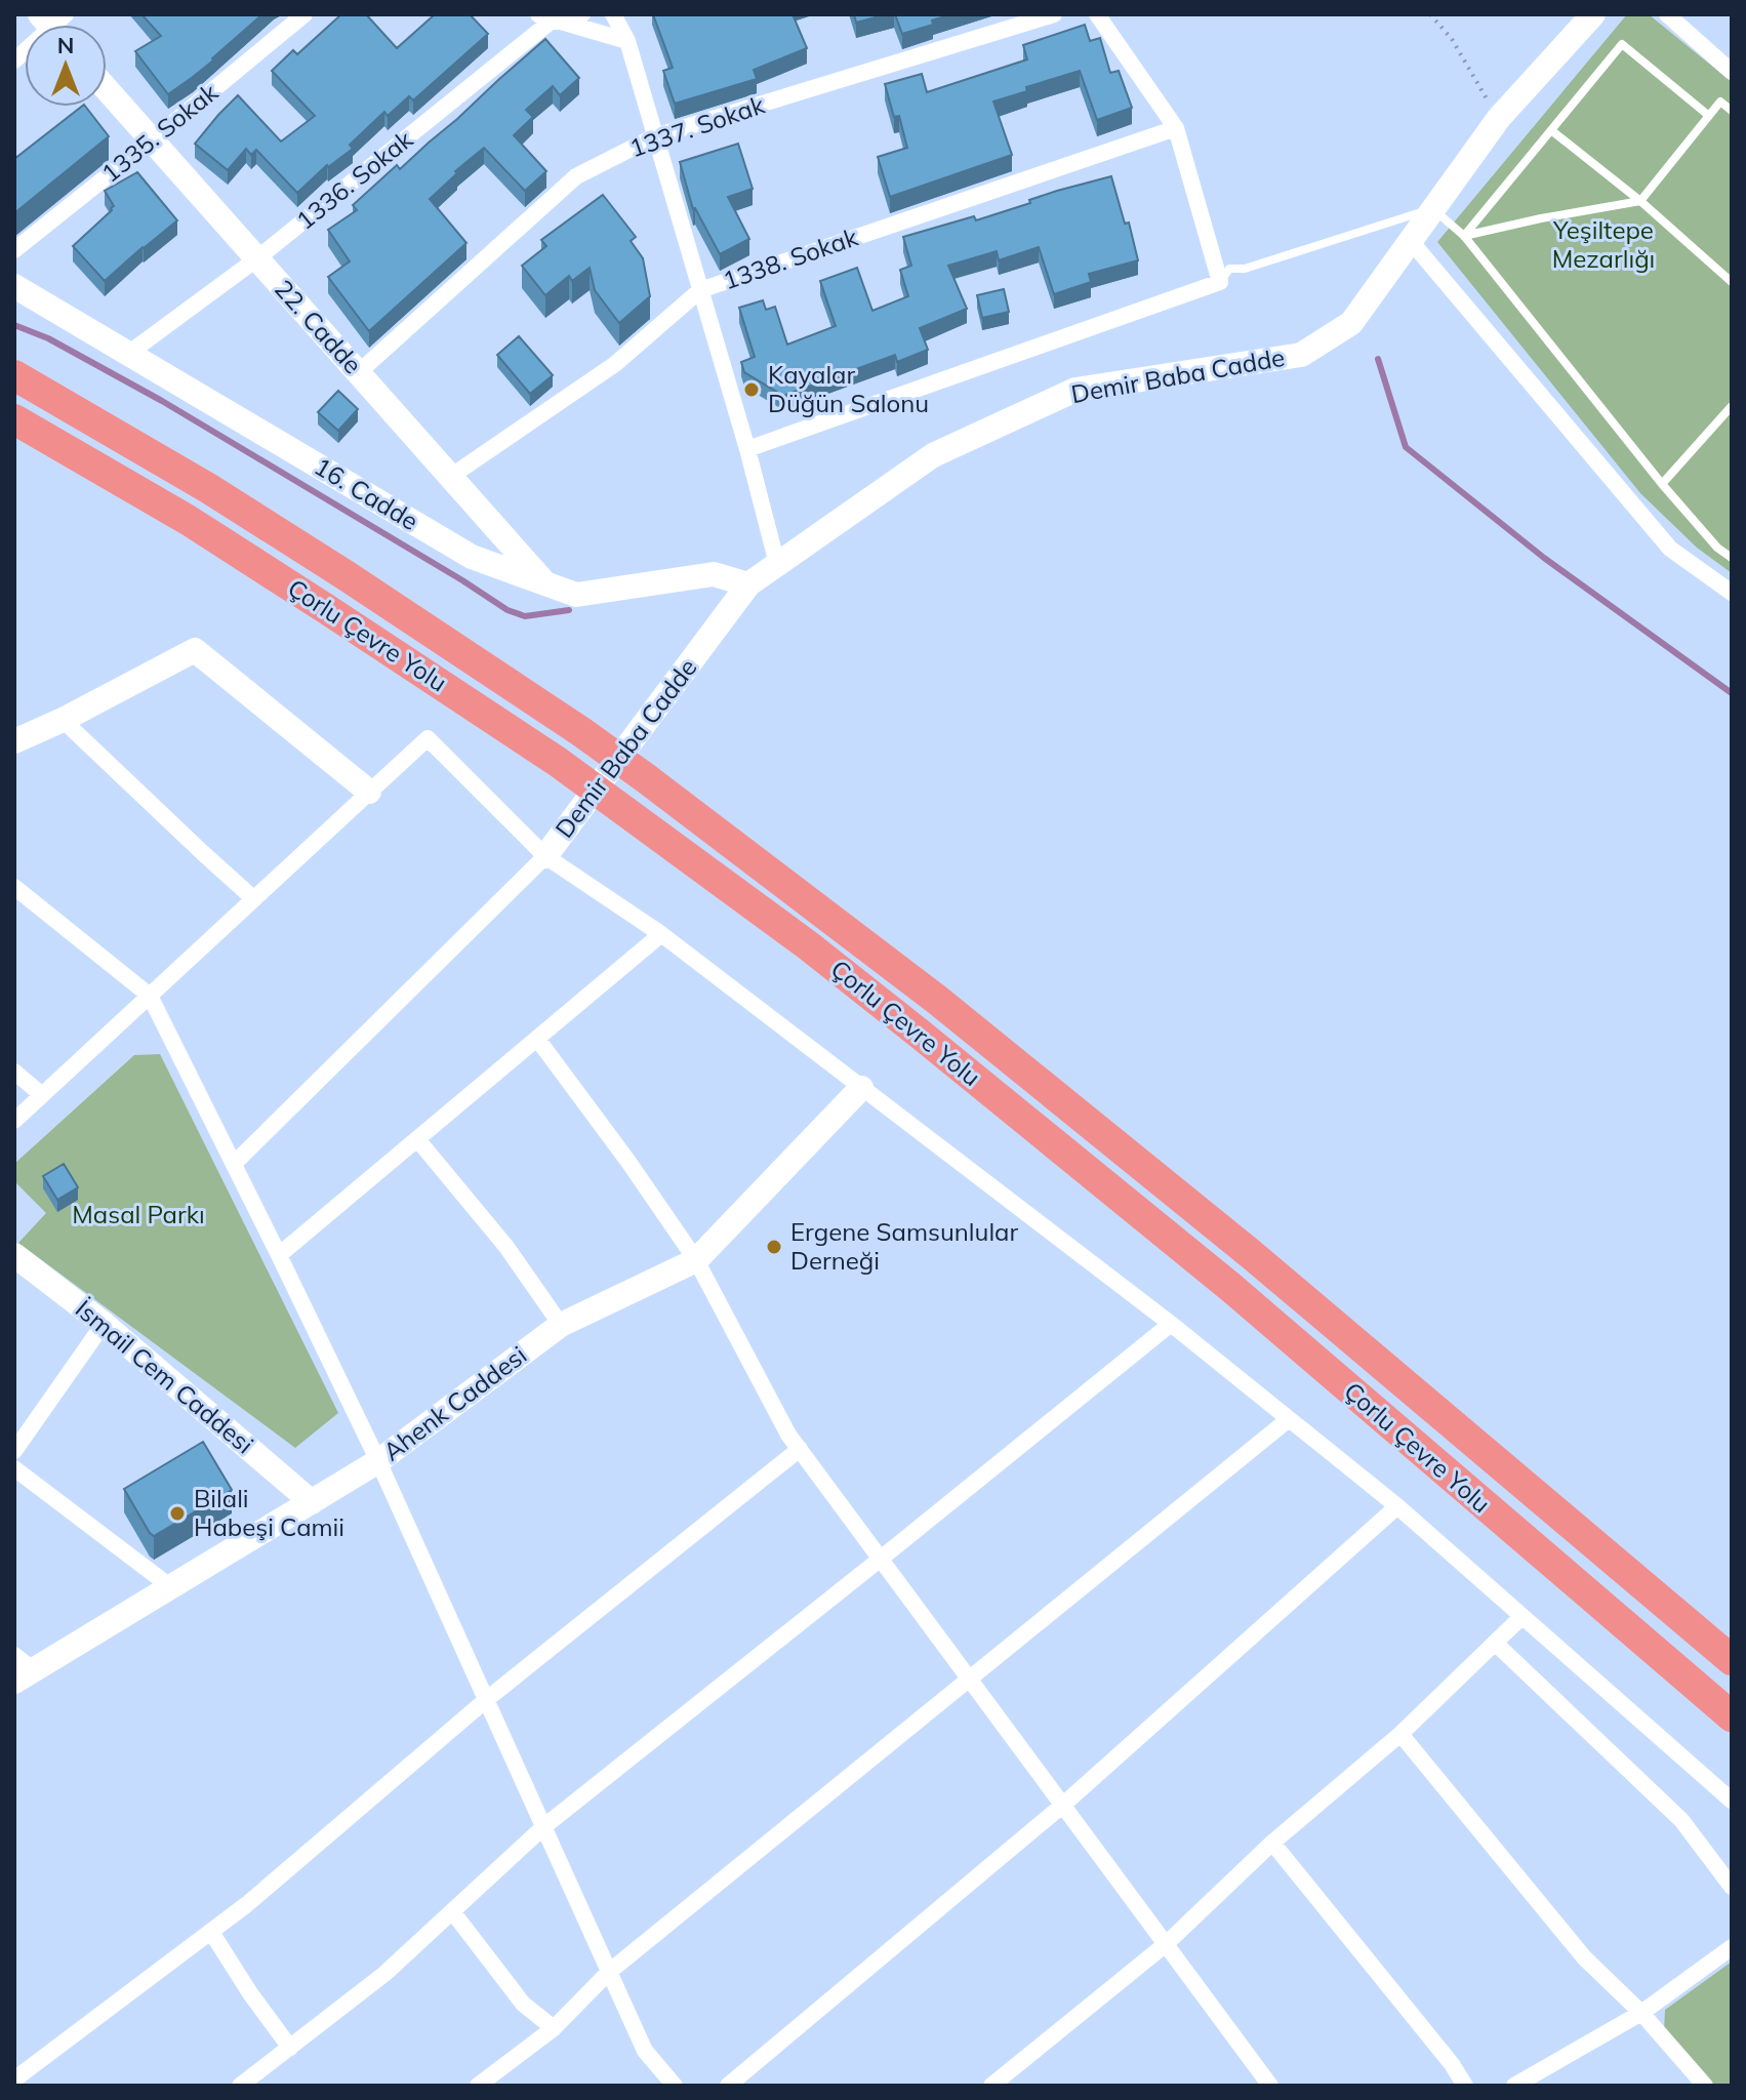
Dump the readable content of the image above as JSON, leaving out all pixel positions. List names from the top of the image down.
{
  "streets": {
    "highway": ["Çorlu Çevre Yolu"],
    "street": [
      "1337. Sokak",
      "1335. Sokak",
      "1336. Sokak",
      "1338. Sokak",
      "22. Cadde",
      "Demir Baba Cadde",
      "16. Cadde",
      "İsmail Cem Caddesi",
      "Ahenk Caddesi"
    ]
  },
  "crossings": [
    ["1337. Sokak", "22. Cadde"],
    ["1335. Sokak", "22. Cadde"],
    ["1336. Sokak", "22. Cadde"],
    ["1336. Sokak", "16. Cadde"],
    ["1338. Sokak", "22. Cadde"],
    ["22. Cadde", "16. Cadde"],
    ["Demir Baba Cadde", "16. Cadde"],
    ["İsmail Cem Caddesi", "Ahenk Caddesi"]
  ],
  "parks": ["Yeşiltepe Mezarlığı", "Masal Parkı"],
  "places": ["Kayalar Düğün Salonu", "Ergene Samsunlular Derneği", "Bilali Habeşi Camii"],
  "north": "top"
}
